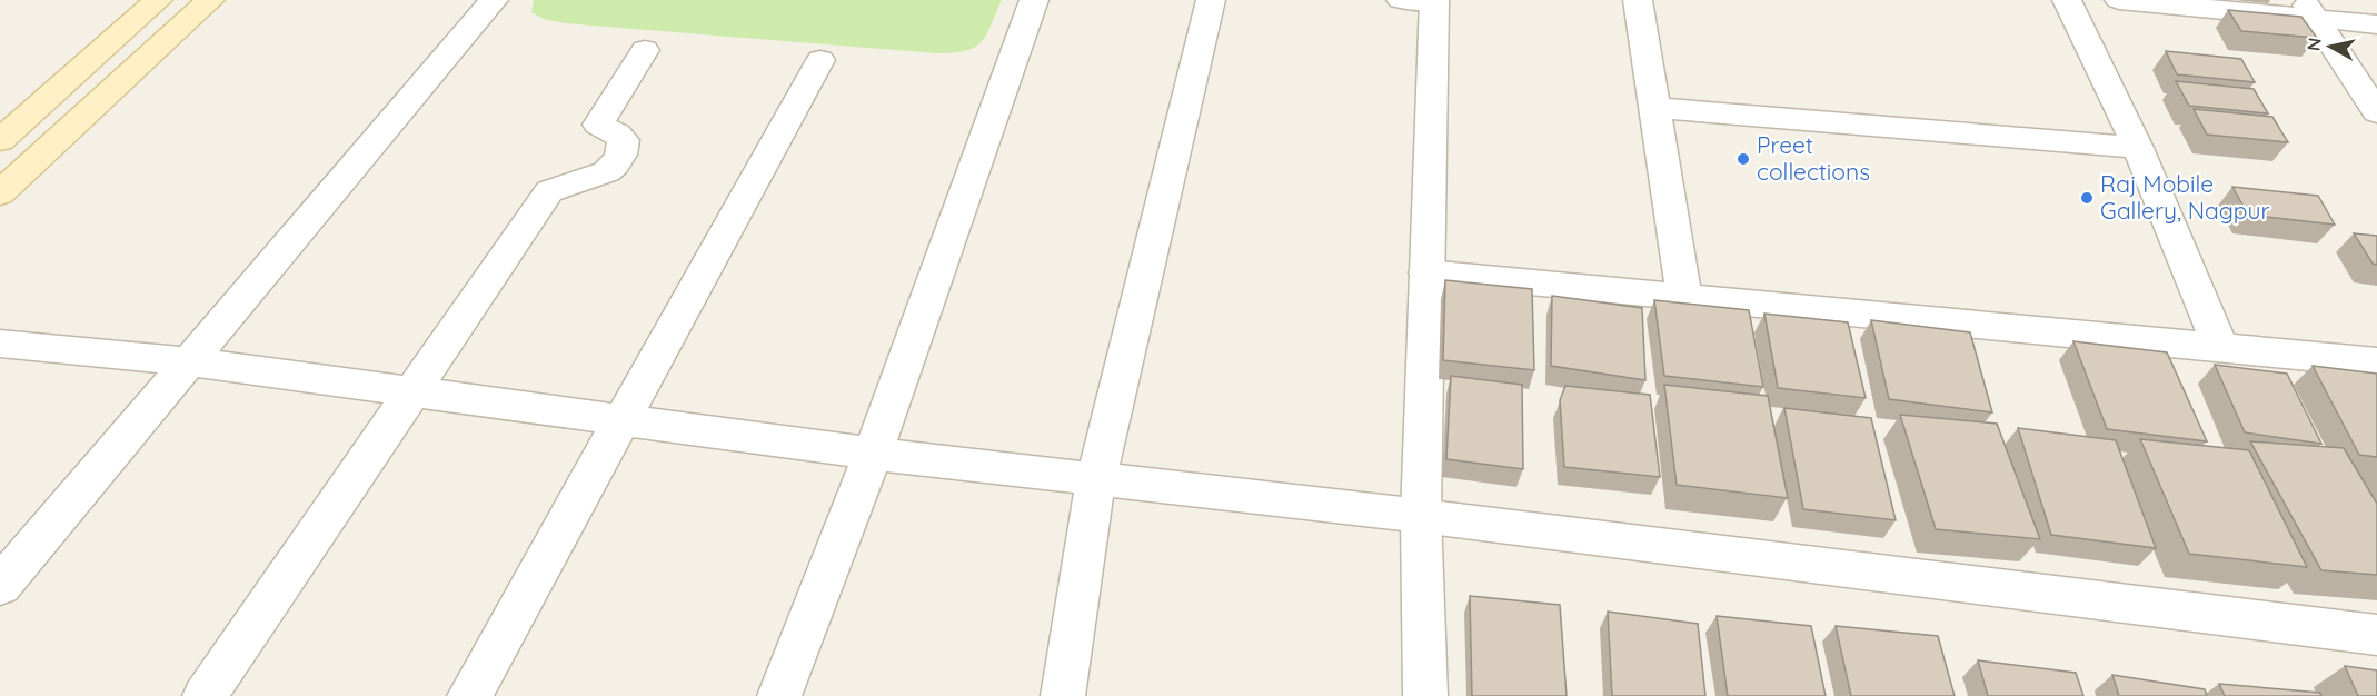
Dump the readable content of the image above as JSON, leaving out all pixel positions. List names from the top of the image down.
{
  "places": ["Preet collections", "Raj Mobile Gallery, Nagpur"],
  "north": "left"
}
